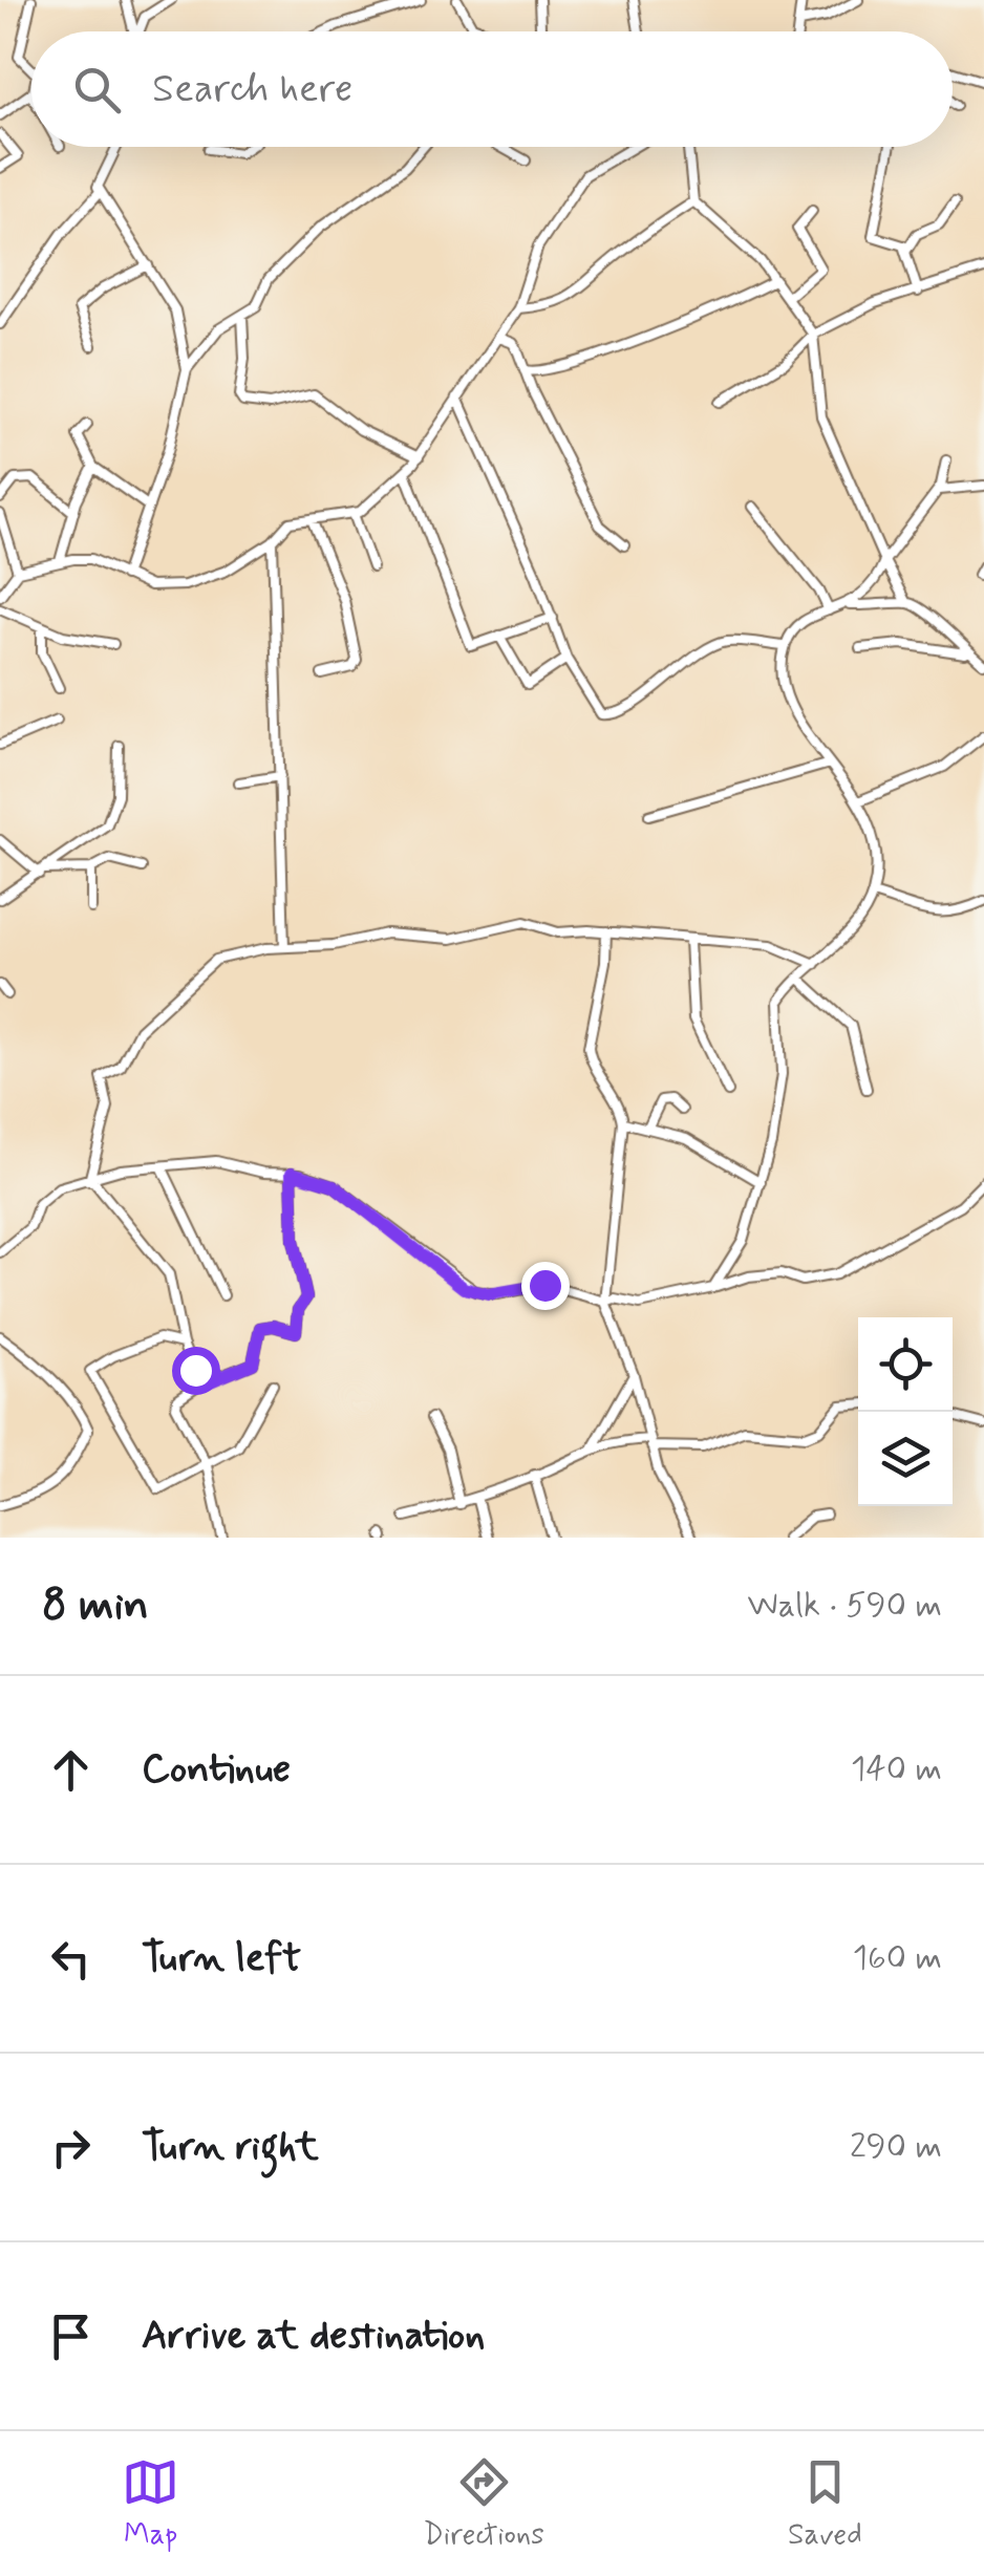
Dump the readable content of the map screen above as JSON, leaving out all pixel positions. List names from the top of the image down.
{
  "page": {
    "search": "Search here",
    "heading": ["8 min", "Walk · 590 m"],
    "list": [
      ["Continue", "140 m"],
      ["Turn left", "160 m"],
      ["Turn right", "290 m"],
      "Arrive at destination"
    ],
    "nav": ["Map", "Directions", "Saved"]
  }
}
